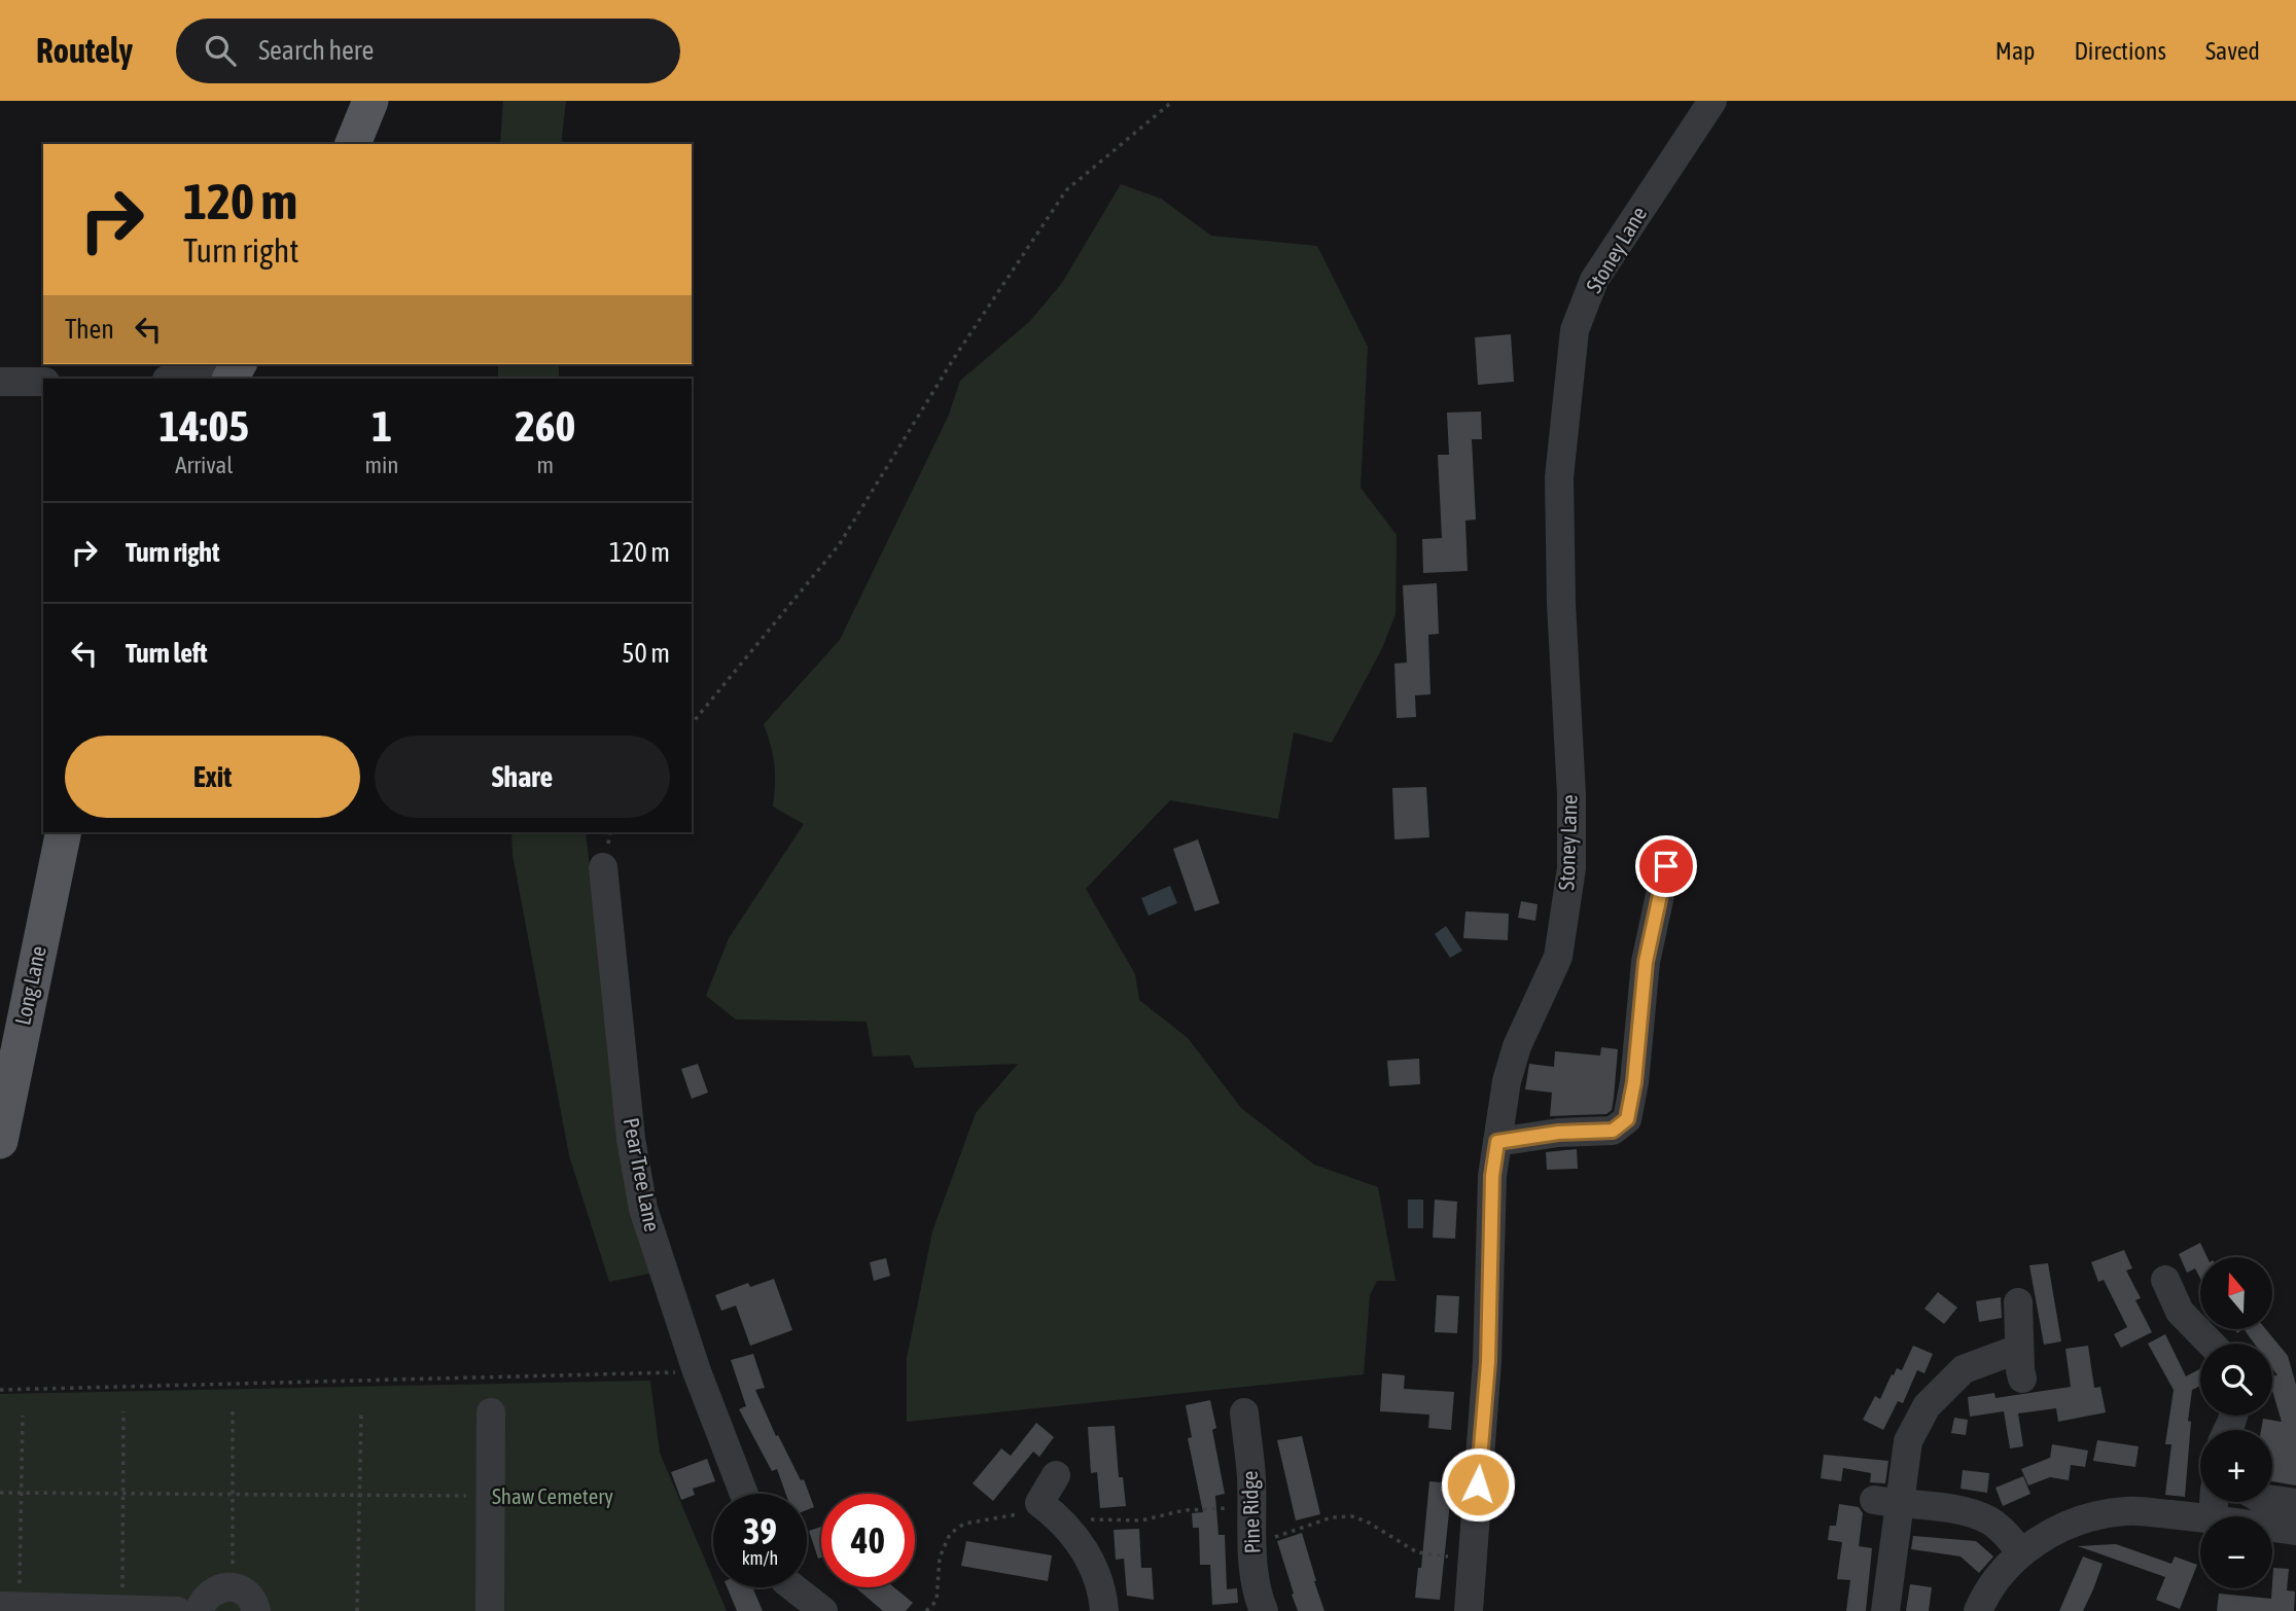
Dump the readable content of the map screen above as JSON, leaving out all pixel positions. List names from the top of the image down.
{
  "streets": {
    "main road": ["Long Lane"],
    "street": ["Stoney Lane", "Pear Tree Lane", "Pine Ridge"]
  },
  "parks": ["Shaw Cemetery"],
  "north": "top",
  "page": {
    "header": "Routely",
    "search": "Search here",
    "nav": ["Map", "Directions", "Saved"],
    "turn": ["120 m", "Turn right"],
    "then": "Then",
    "eta": [
      "14:05",
      "Arrival",
      "1",
      "min",
      "260",
      "m"
    ],
    "list": [
      {
        "name": "Turn right",
        "value": "120 m"
      },
      {
        "name": "Turn left",
        "value": "50 m"
      }
    ],
    "buttons": ["Exit", "Share"],
    "map_buttons": ["+", "−"],
    "speed": "39 km/h",
    "limit": "40"
  }
}
